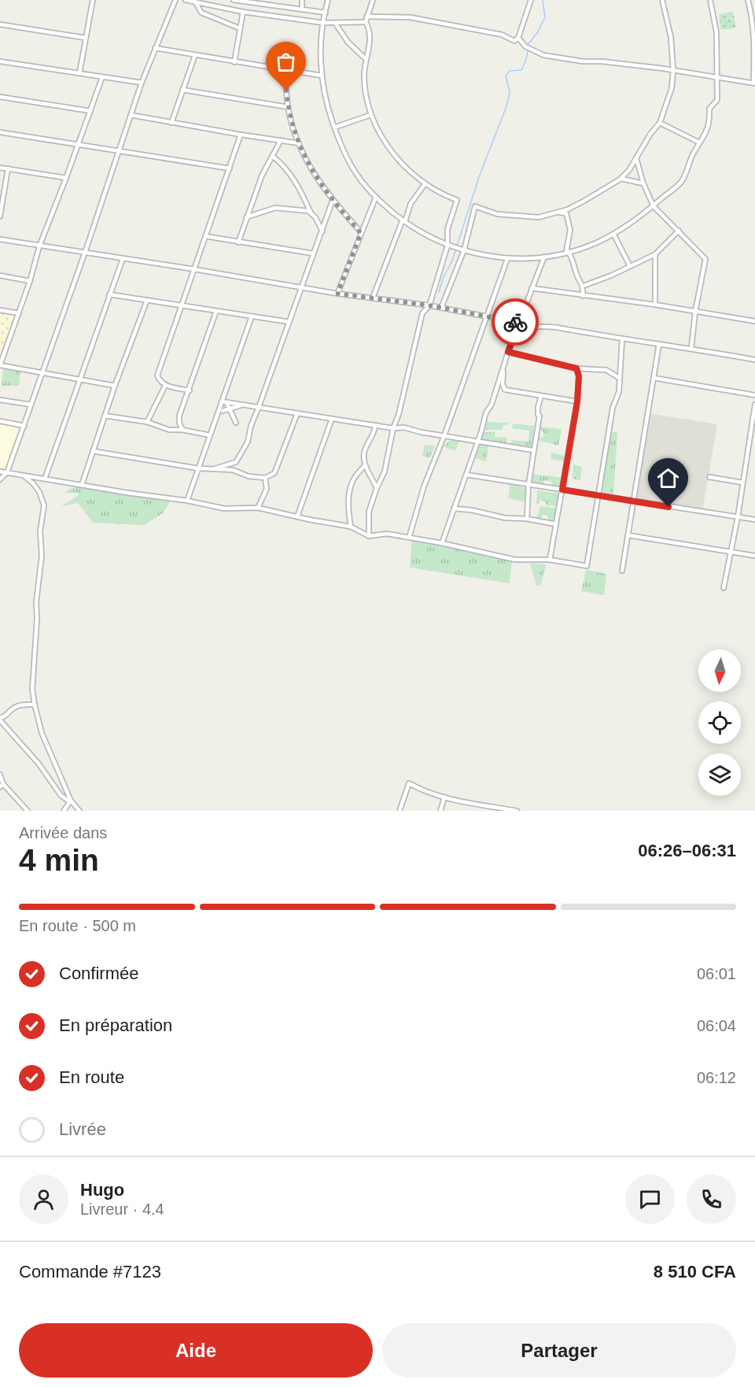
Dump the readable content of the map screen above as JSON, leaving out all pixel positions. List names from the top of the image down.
{
  "north": "bottom",
  "page": {
    "heading": ["4 min", "Arrivée dans", "06:26–06:31"],
    "panel": [
      "Hugo",
      "Livreur · 4.4",
      "Commande #7123",
      "8 510 CFA"
    ],
    "bar": "En route · 500 m",
    "list": [
      ["Confirmée", "06:01"],
      ["En préparation", "06:04"],
      ["En route", "06:12"],
      "Livrée"
    ],
    "buttons": ["Aide", "Partager"]
  }
}
